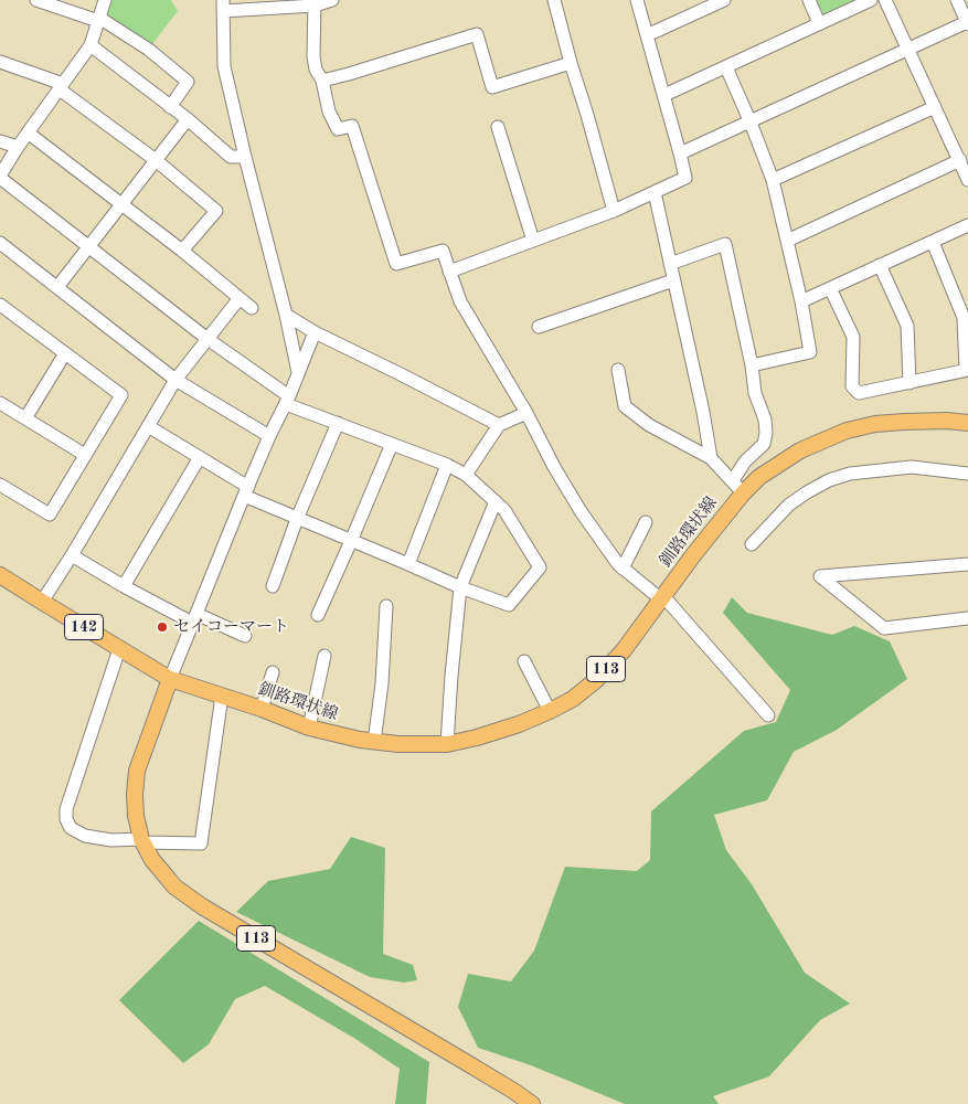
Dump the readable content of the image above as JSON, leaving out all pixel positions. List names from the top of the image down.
{
  "streets": {
    "main road": ["釧路環状線", "142", "113"]
  },
  "crossings": [
    ["釧路環状線", "142"],
    ["釧路環状線", "113"],
    ["142", "113"]
  ],
  "places": ["セイコーマート"]
}
